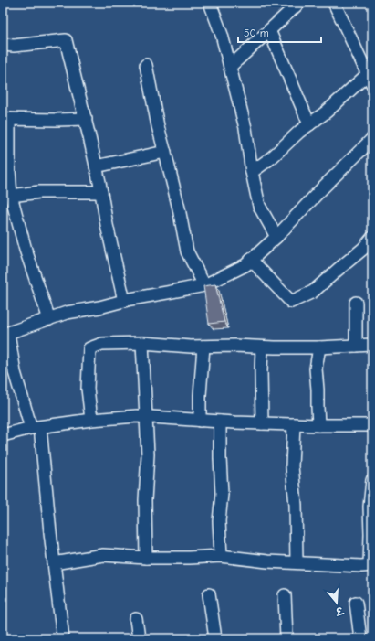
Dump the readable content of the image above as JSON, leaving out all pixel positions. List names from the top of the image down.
{
  "scale_bar": "50 m",
  "north": "bottom"
}
